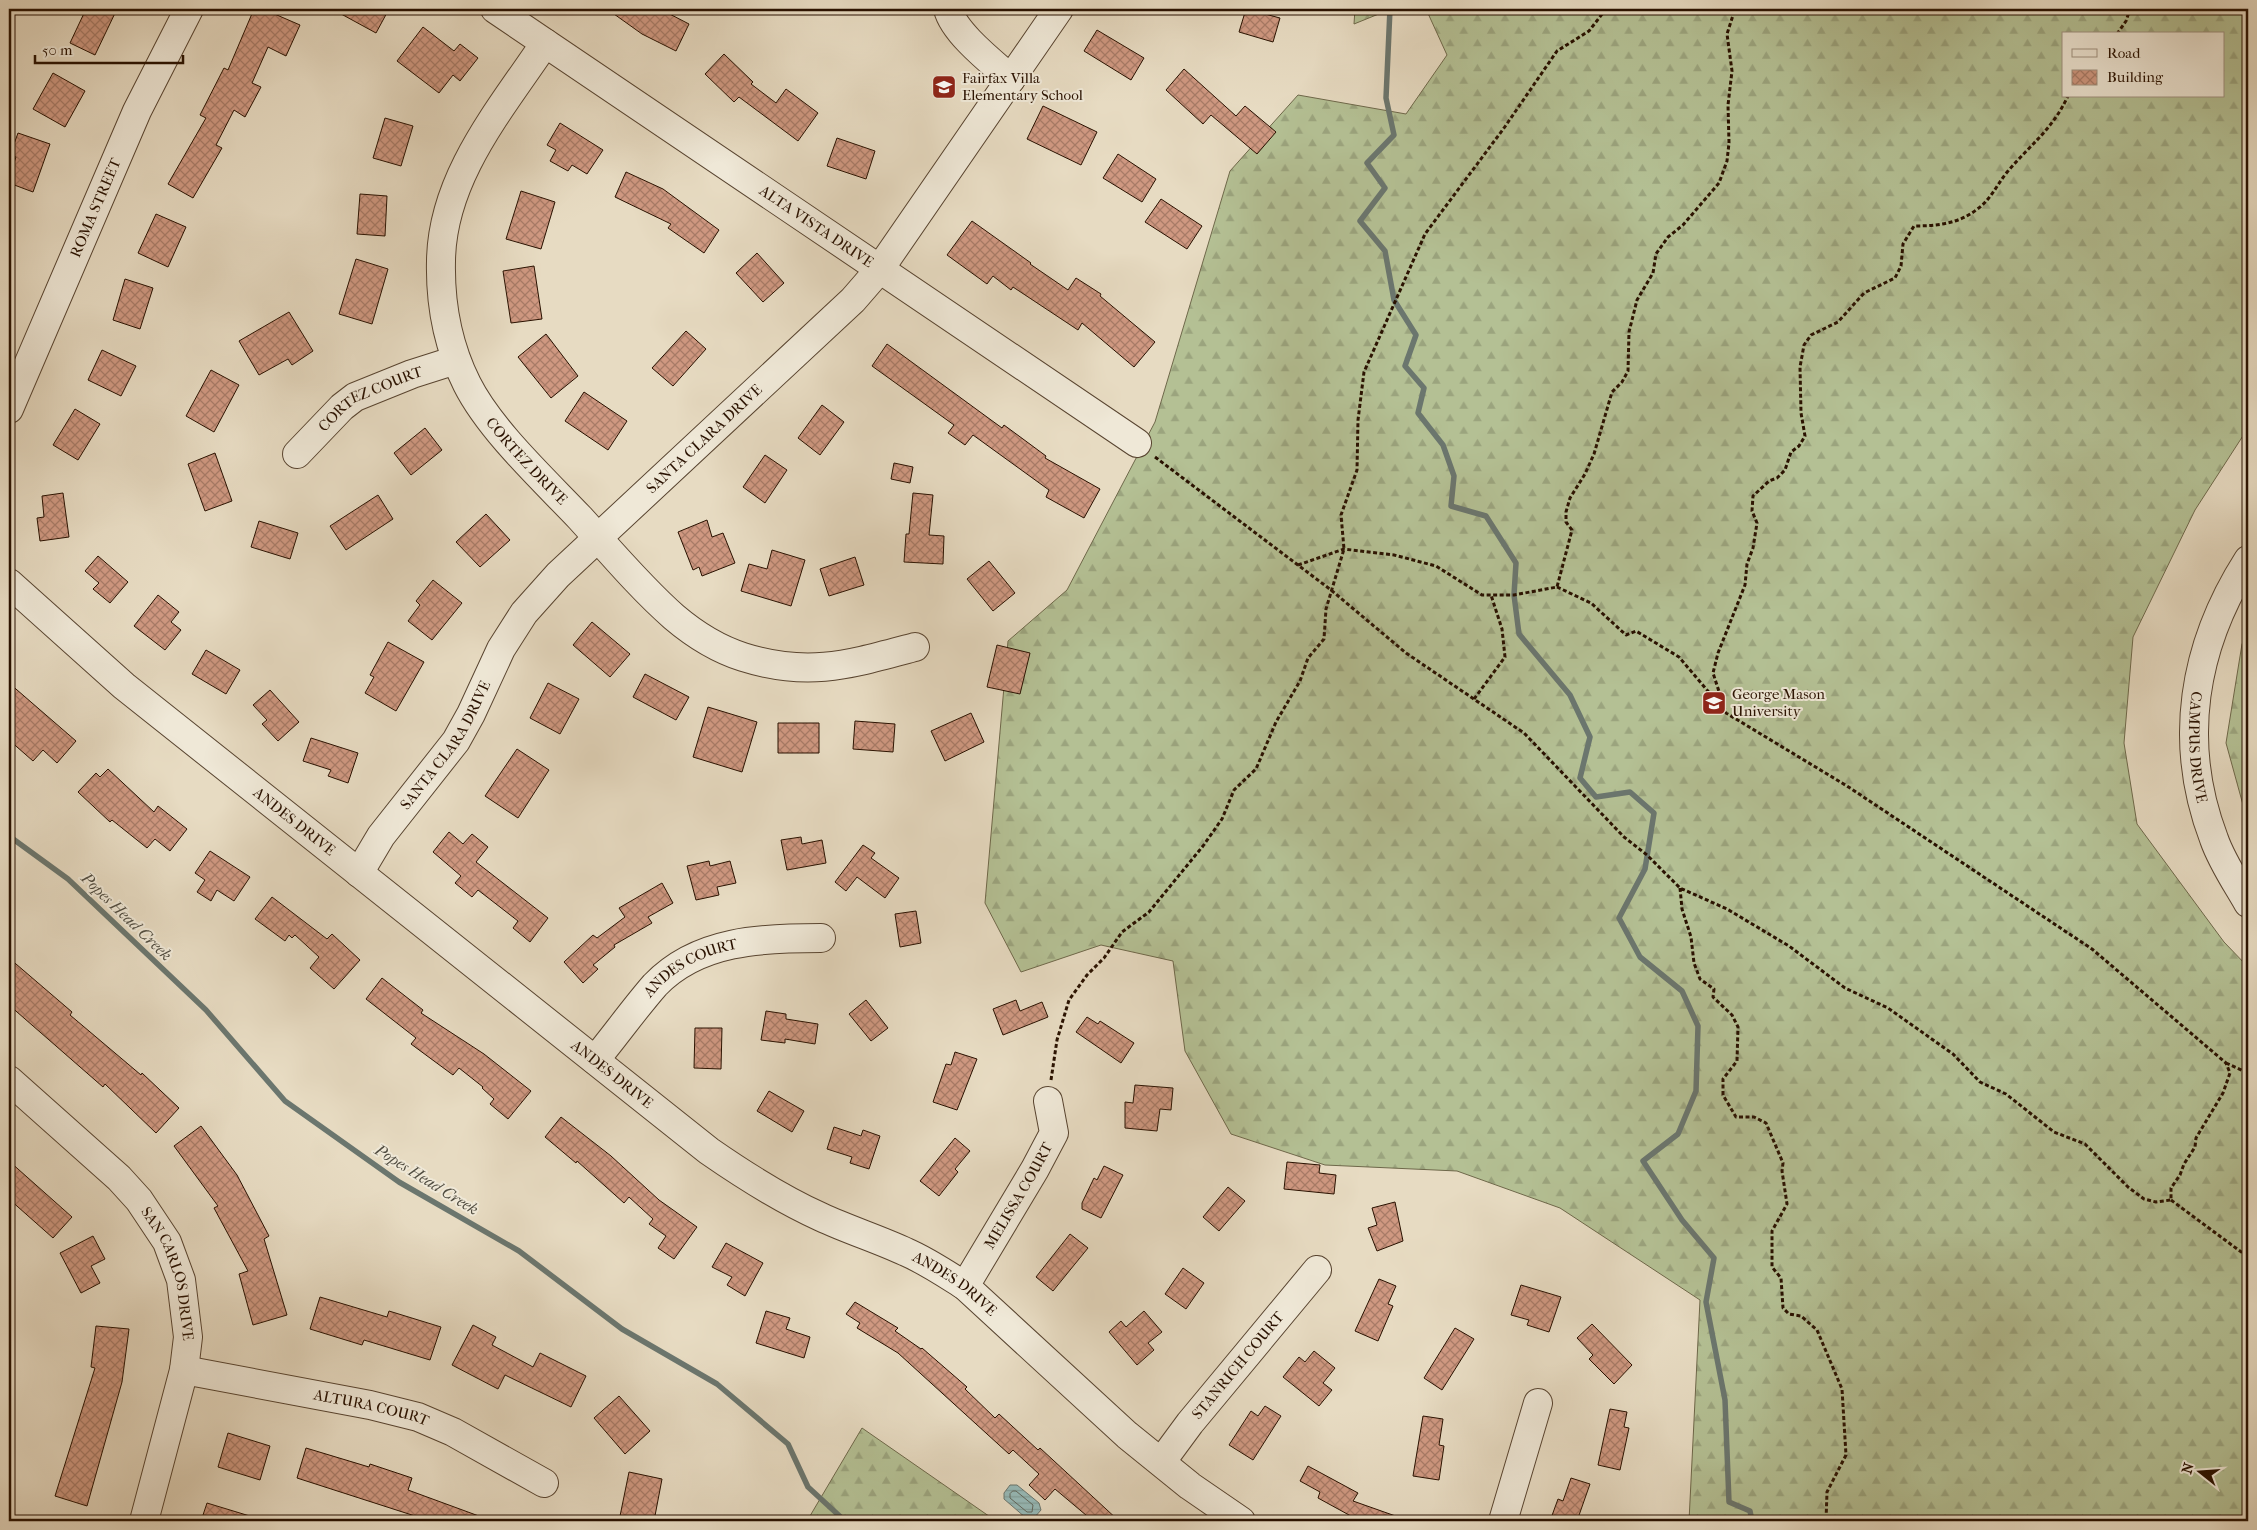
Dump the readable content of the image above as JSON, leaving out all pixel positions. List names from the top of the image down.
{
  "streets": {
    "street": [
      "ROMA STREET",
      "ALTA VISTA DRIVE",
      "CORTEZ COURT",
      "SANTA CLARA DRIVE",
      "CORTEZ DRIVE",
      "CAMPUS DRIVE",
      "ANDES DRIVE",
      "ANDES COURT",
      "MELISSA COURT",
      "SAN CARLOS DRIVE",
      "STANRICH COURT",
      "ALTURA COURT"
    ]
  },
  "crossings": [
    ["ALTA VISTA DRIVE", "SANTA CLARA DRIVE"],
    ["ALTA VISTA DRIVE", "CORTEZ DRIVE"],
    ["CORTEZ COURT", "CORTEZ DRIVE"],
    ["SANTA CLARA DRIVE", "CORTEZ DRIVE"],
    ["SANTA CLARA DRIVE", "ANDES DRIVE"],
    ["ANDES DRIVE", "ANDES COURT"],
    ["ANDES DRIVE", "MELISSA COURT"],
    ["ANDES DRIVE", "STANRICH COURT"],
    ["SAN CARLOS DRIVE", "ALTURA COURT"]
  ],
  "water": ["Popes Head Creek"],
  "places": {
    "school or university": ["Fairfax Villa Elementary School", "George Mason University"]
  },
  "legend": ["Road", "Building"],
  "scale_bar": "50 m",
  "north": "left"
}
